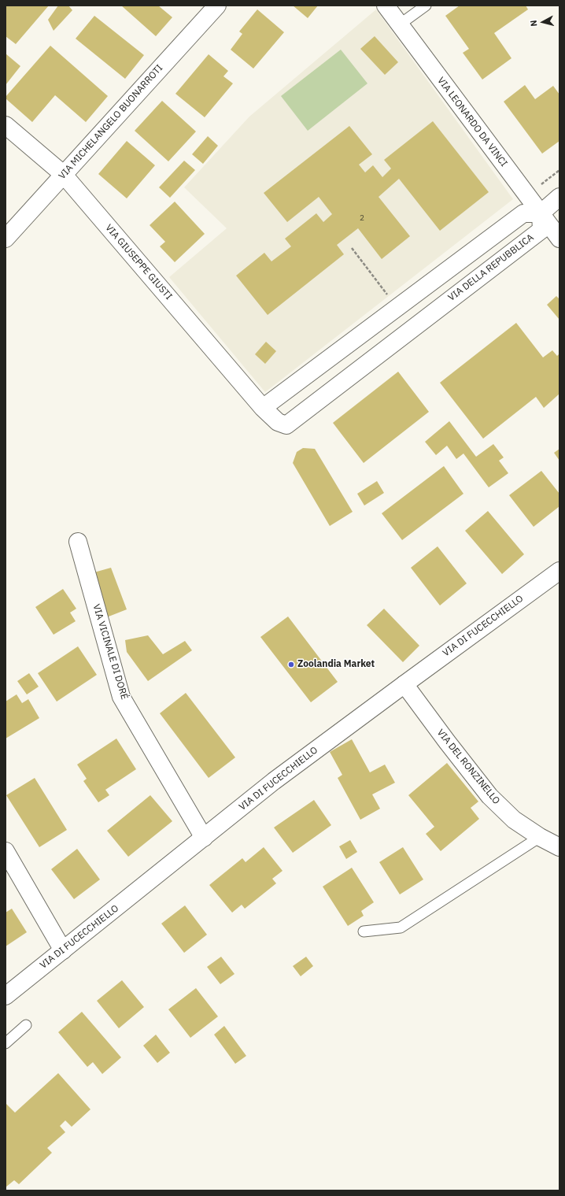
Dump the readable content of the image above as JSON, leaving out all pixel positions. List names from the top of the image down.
{
  "streets": {
    "street": [
      "VIA MICHELANGELO BUONARROTI",
      "VIA LEONARDO DA VINCI",
      "VIA GIUSEPPE GIUSTI",
      "VIA DELLA REPUBBLICA",
      "VIA DI FUCECCHIELLO",
      "VIA VICINALE DI DORÉ",
      "VIA DEL RONZINELLO"
    ]
  },
  "crossings": [
    ["VIA MICHELANGELO BUONARROTI", "VIA GIUSEPPE GIUSTI"],
    ["VIA LEONARDO DA VINCI", "VIA DELLA REPUBBLICA"],
    ["VIA GIUSEPPE GIUSTI", "VIA DELLA REPUBBLICA"],
    ["VIA DI FUCECCHIELLO", "VIA VICINALE DI DORÉ"],
    ["VIA DI FUCECCHIELLO", "VIA DEL RONZINELLO"]
  ],
  "places": ["Zoolandia Market"],
  "house_numbers": ["2"],
  "north": "left"
}
